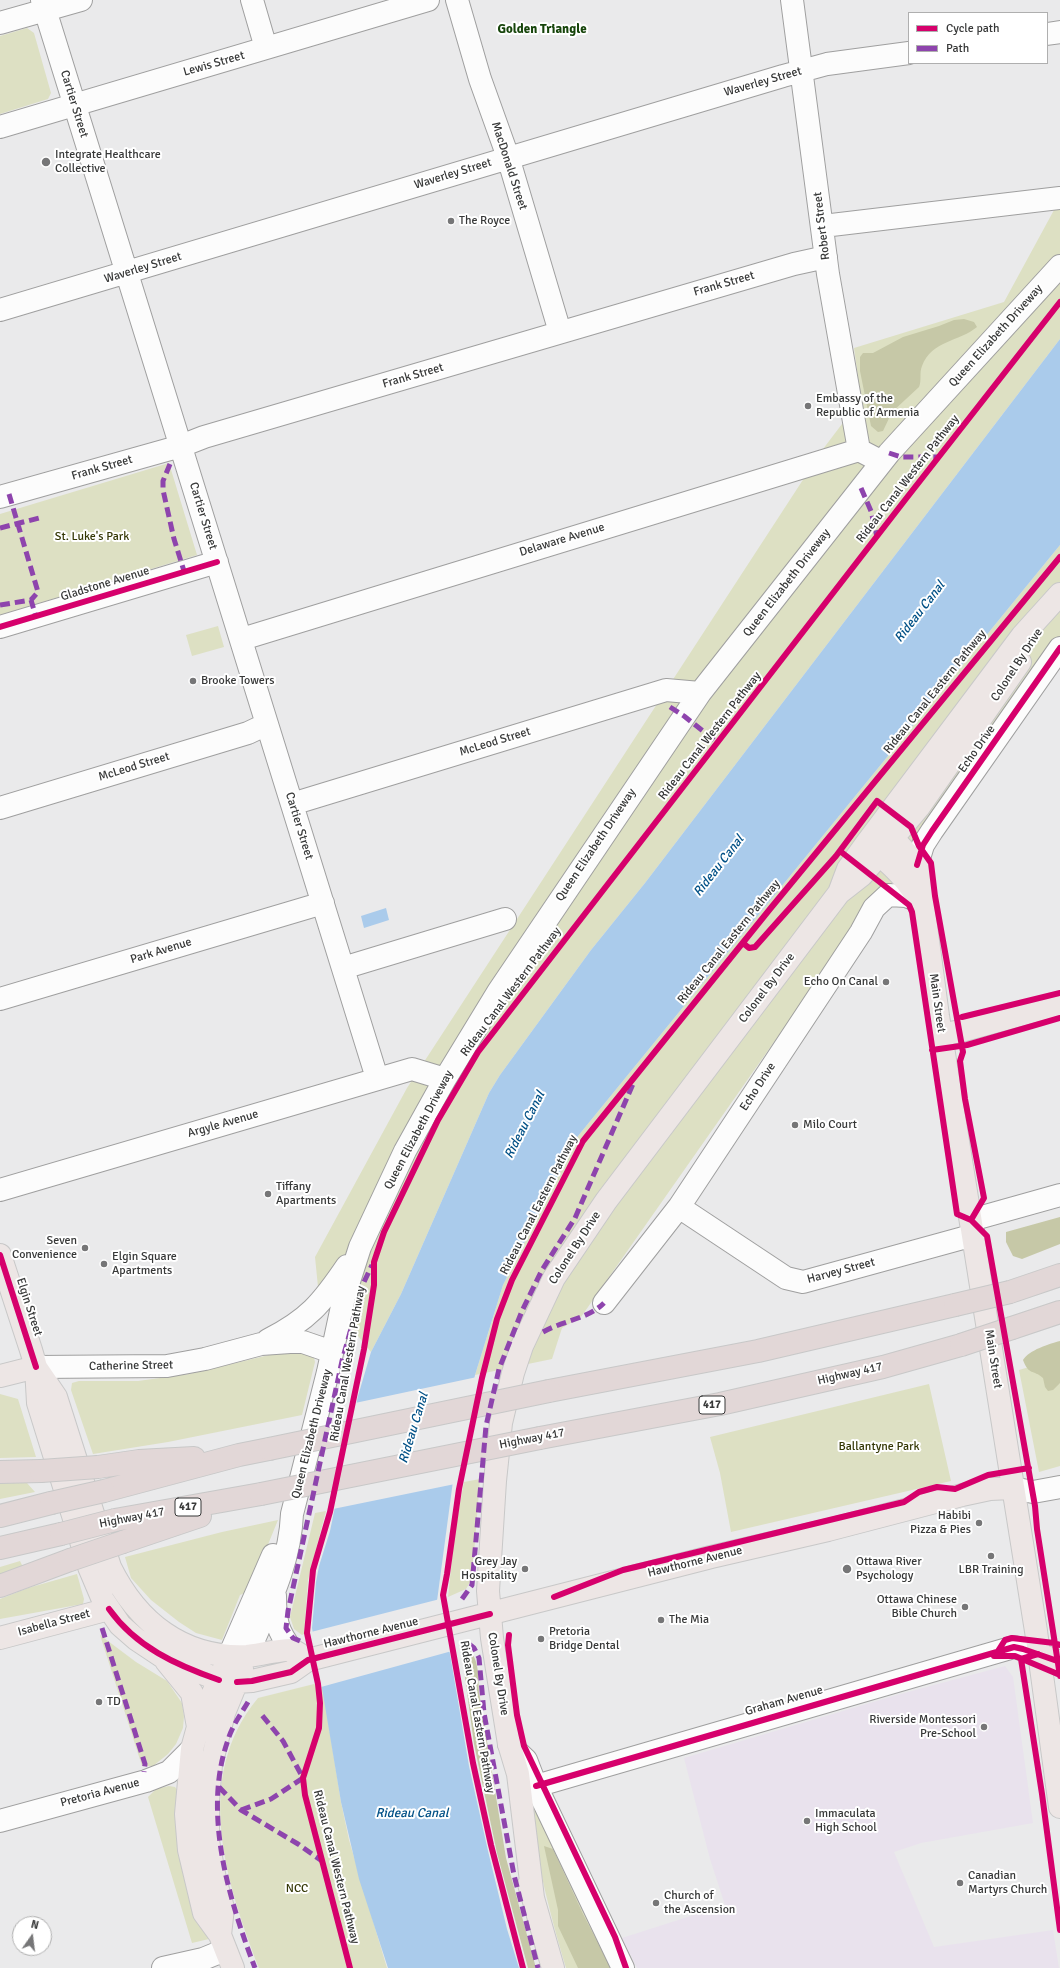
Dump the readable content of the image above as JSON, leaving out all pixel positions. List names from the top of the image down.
{
  "streets": {
    "highway": ["Highway 417", "417"],
    "main road": [
      "Queen Elizabeth Driveway",
      "Colonel By Drive",
      "Main Street",
      "Elgin Street",
      "Catherine Street",
      "Hawthorne Avenue",
      "Isabella Street"
    ],
    "street": [
      "Lewis Street",
      "Waverley Street",
      "Cartier Street",
      "MacDonald Street",
      "Robert Street",
      "Frank Street",
      "Delaware Avenue",
      "Gladstone Avenue",
      "McLeod Street",
      "Echo Drive",
      "Park Avenue",
      "Argyle Avenue",
      "Harvey Street",
      "Graham Avenue",
      "Pretoria Avenue"
    ],
    "cycle path": ["Rideau Canal Western Pathway", "Rideau Canal Eastern Pathway"]
  },
  "crossings": [
    ["Lewis Street", "Cartier Street"],
    ["Waverley Street", "Cartier Street"],
    ["Waverley Street", "MacDonald Street"],
    ["Waverley Street", "Robert Street"],
    ["Cartier Street", "Frank Street"],
    ["Cartier Street", "Delaware Avenue"],
    ["Cartier Street", "Gladstone Avenue"],
    ["Cartier Street", "McLeod Street"],
    ["Cartier Street", "Park Avenue"],
    ["Cartier Street", "Argyle Avenue"],
    ["MacDonald Street", "Frank Street"],
    ["Robert Street", "Frank Street"],
    ["Robert Street", "Delaware Avenue"],
    ["Queen Elizabeth Driveway", "McLeod Street"],
    ["Queen Elizabeth Driveway", "Argyle Avenue"],
    ["Queen Elizabeth Driveway", "Elgin Street"],
    ["Queen Elizabeth Driveway", "Hawthorne Avenue"],
    ["Queen Elizabeth Driveway", "Pretoria Avenue"],
    ["Colonel By Drive", "Main Street"],
    ["Colonel By Drive", "Hawthorne Avenue"],
    ["Echo Drive", "Main Street"],
    ["Echo Drive", "Harvey Street"],
    ["Main Street", "Harvey Street"],
    ["Main Street", "Hawthorne Avenue"],
    ["Main Street", "Graham Avenue"],
    ["Elgin Street", "Catherine Street"],
    ["Elgin Street", "Hawthorne Avenue"],
    ["Elgin Street", "Isabella Street"]
  ],
  "districts": ["Golden Triangle"],
  "water": ["Rideau Canal"],
  "parks": ["St. Luke's Park", "Ballantyne Park", "NCC"],
  "places": [
    "Integrate Healthcare Collective",
    "The Royce",
    "Embassy of the Republic of Armenia",
    "Brooke Towers",
    "Echo On Canal",
    "Milo Court",
    "Tiffany Apartments",
    "Seven Convenience",
    "Elgin Square Apartments",
    "Habibi Pizza & Pies",
    "LBR Training",
    "Grey Jay Hospitality",
    "Ottawa River Psychology",
    "Ottawa Chinese Bible Church",
    "The Mia",
    "Pretoria Bridge Dental",
    "TD",
    "Riverside Montessori Pre-School",
    "Immaculata High School",
    "Canadian Martyrs Church",
    "Church of the Ascension"
  ],
  "legend": ["Cycle path", "Path"],
  "north": "top"
}
